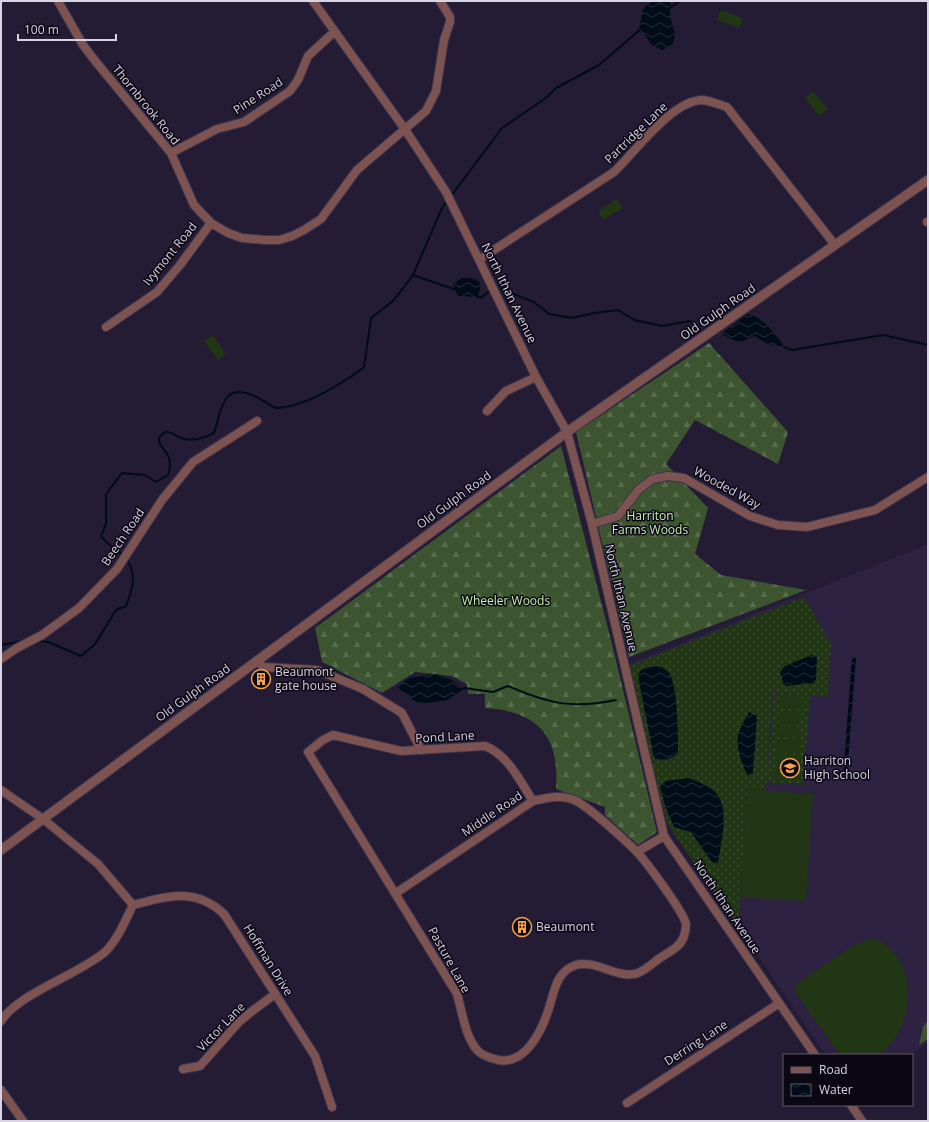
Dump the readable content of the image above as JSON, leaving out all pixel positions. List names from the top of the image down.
{
  "streets": {
    "street": [
      "Pine Road",
      "Thornbrook Road",
      "Partridge Lane",
      "Ivymont Road",
      "North Ithan Avenue",
      "Old Gulph Road",
      "Wooded Way",
      "Beech Road",
      "Pond Lane",
      "Middle Road",
      "Hoffman Drive",
      "Pasture Lane",
      "Victor Lane",
      "Derring Lane"
    ]
  },
  "crossings": [
    ["Pine Road", "Thornbrook Road"],
    ["Pine Road", "North Ithan Avenue"],
    ["Thornbrook Road", "Ivymont Road"],
    ["Thornbrook Road", "North Ithan Avenue"],
    ["Partridge Lane", "North Ithan Avenue"],
    ["Partridge Lane", "Old Gulph Road"],
    ["North Ithan Avenue", "Old Gulph Road"],
    ["North Ithan Avenue", "Wooded Way"],
    ["North Ithan Avenue", "Derring Lane"],
    ["Pond Lane", "Middle Road"],
    ["Pond Lane", "Pasture Lane"],
    ["Middle Road", "Pasture Lane"],
    ["Hoffman Drive", "Victor Lane"]
  ],
  "parks": ["Harriton Farms Woods", "Wheeler Woods"],
  "places": {
    "building": ["Beaumont gate house", "Beaumont"],
    "school or university": ["Harriton High School"]
  },
  "legend": ["Road", "Water"],
  "scale_bar": "100 m"
}
